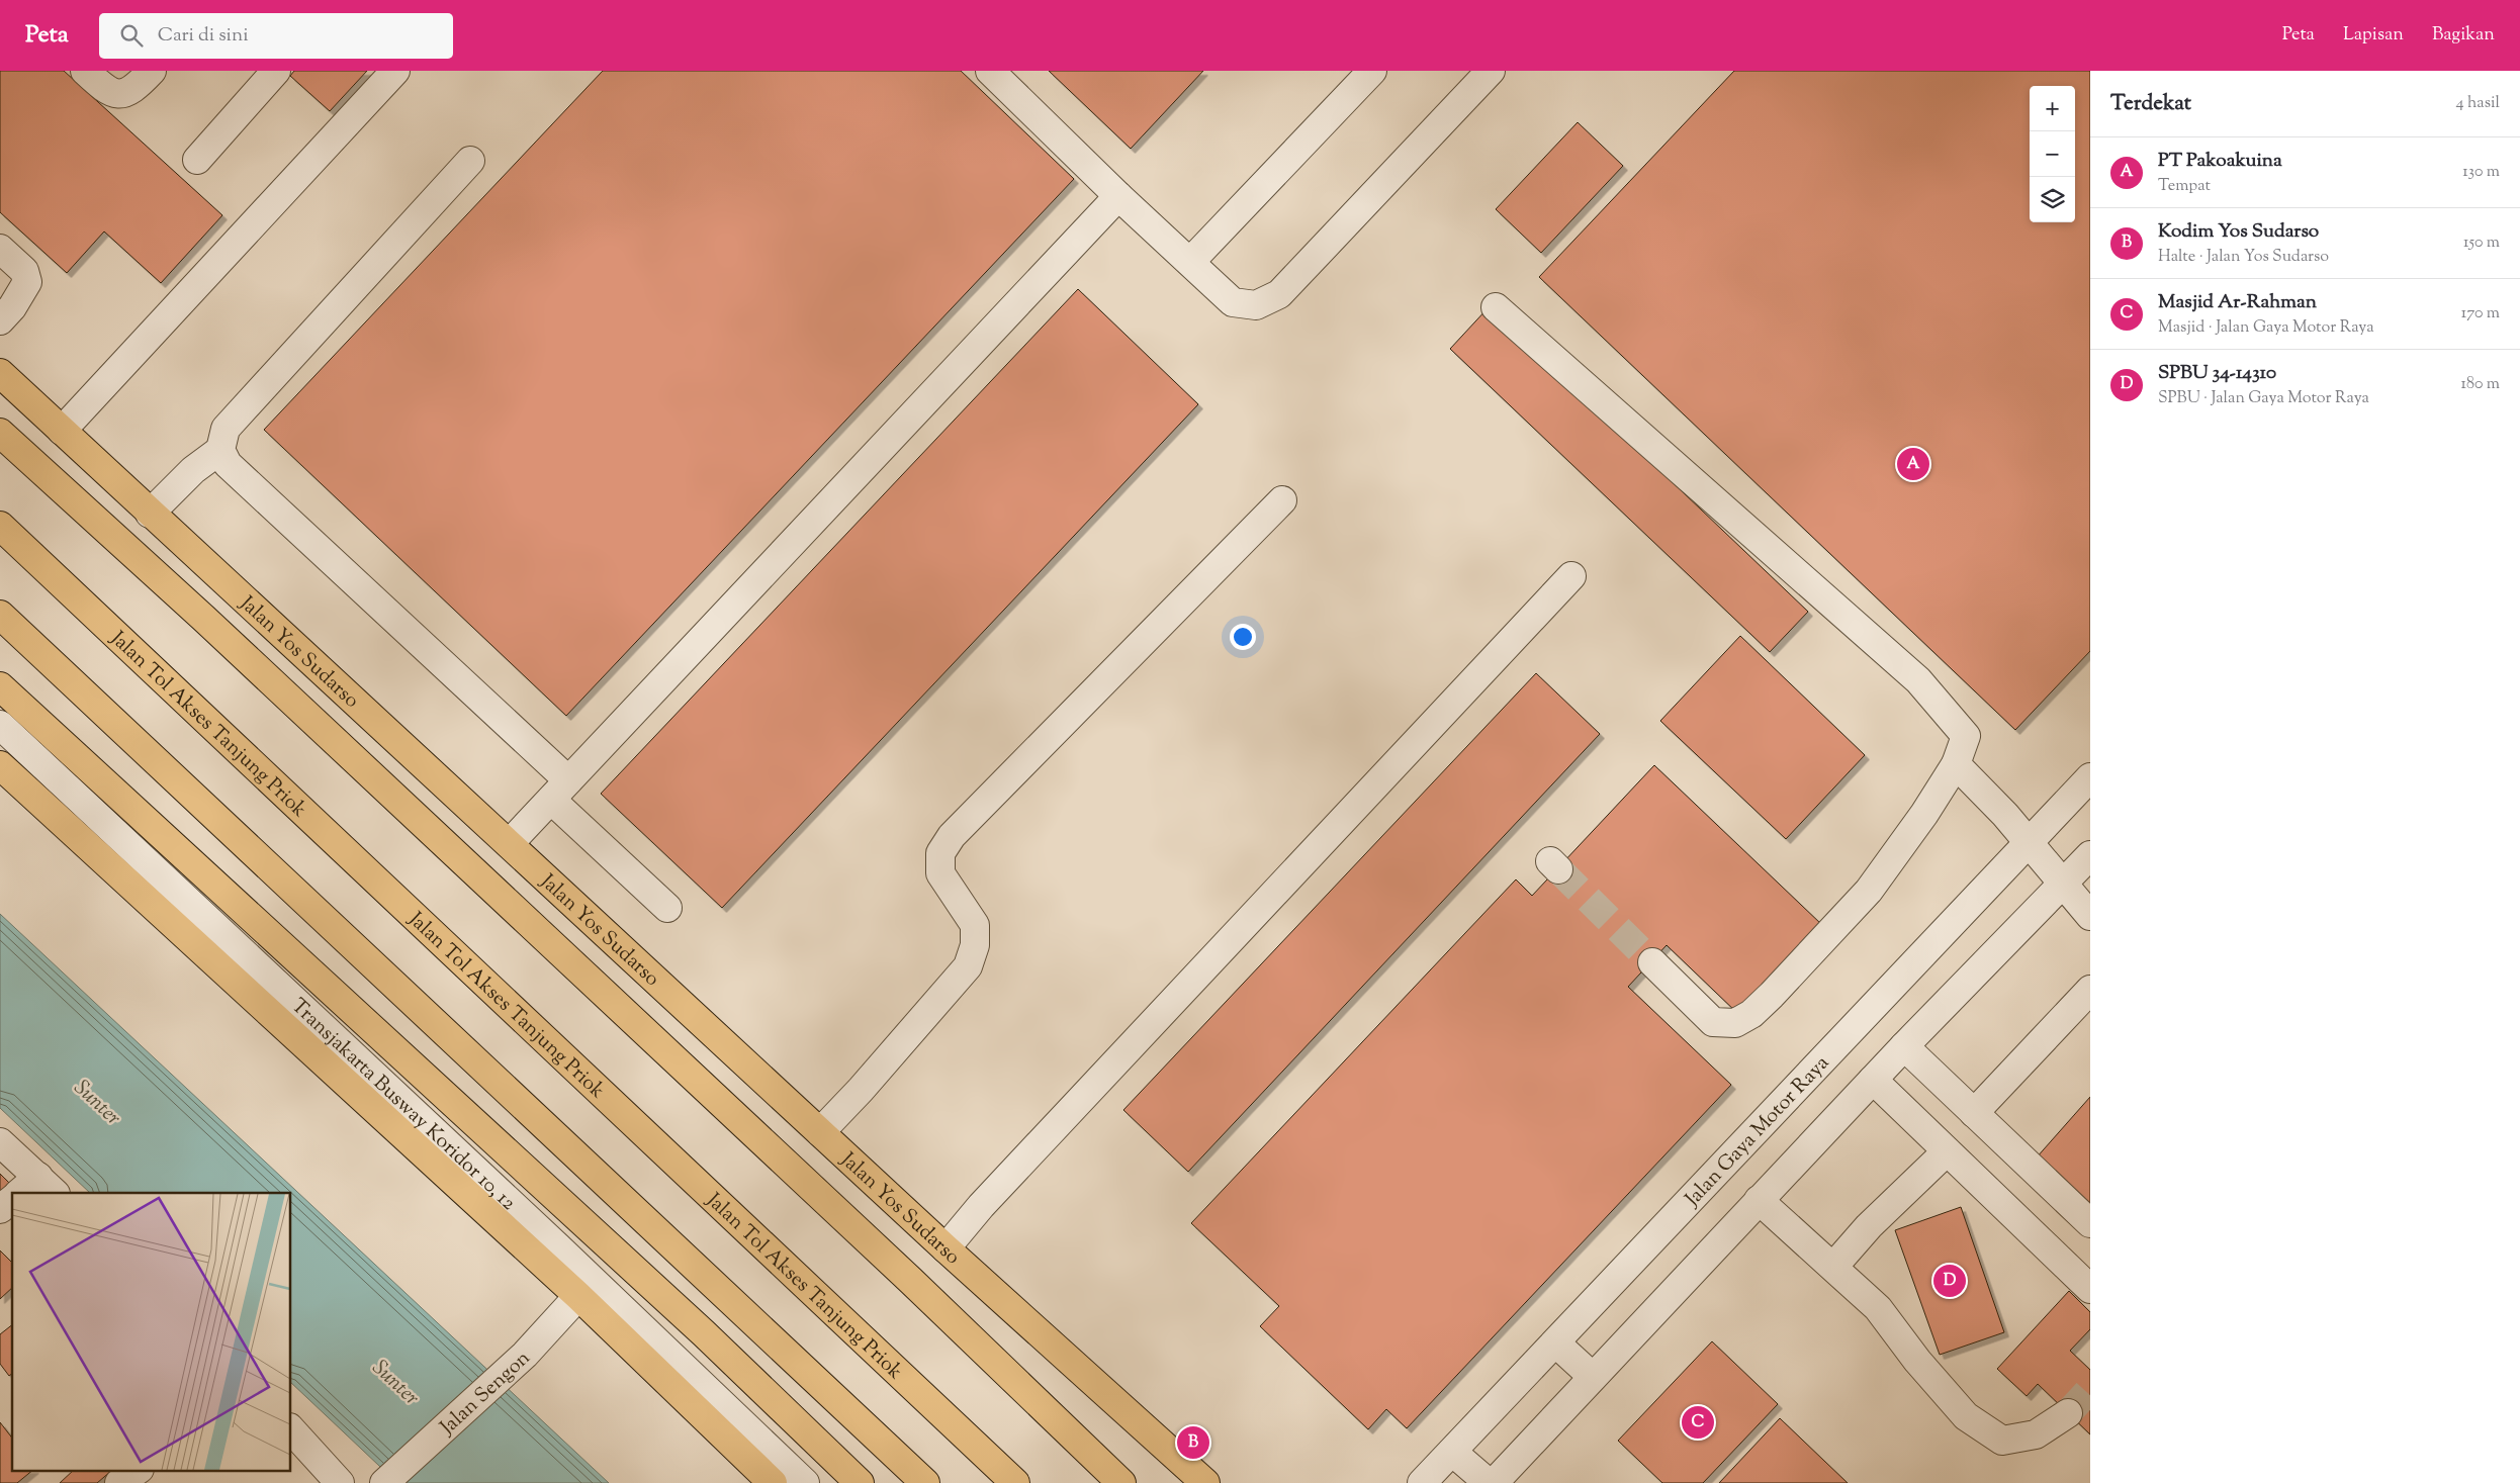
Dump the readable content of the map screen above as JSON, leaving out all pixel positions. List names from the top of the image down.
{
  "streets": {
    "highway": ["Jalan Yos Sudarso", "Jalan Tol Akses Tanjung Priok"],
    "street": ["Transjakarta Busway Koridor 10, 12", "Jalan Gaya Motor Raya", "Jalan Sengon"]
  },
  "water": ["Sunter"],
  "page": {
    "header": "Peta",
    "search": "Cari di sini",
    "nav": ["Peta", "Lapisan", "Bagikan"],
    "heading": ["Terdekat", "4 hasil"],
    "map_buttons": ["+", "−"],
    "list": [
      {
        "mark": "A",
        "name": "PT Pakoakuina",
        "note": "Tempat",
        "value": "130 m"
      },
      {
        "mark": "B",
        "name": "Kodim Yos Sudarso",
        "note": "Halte · Jalan Yos Sudarso",
        "value": "150 m"
      },
      {
        "mark": "C",
        "name": "Masjid Ar-Rahman",
        "note": "Masjid · Jalan Gaya Motor Raya",
        "value": "170 m"
      },
      {
        "mark": "D",
        "name": "SPBU 34-14310",
        "note": "SPBU · Jalan Gaya Motor Raya",
        "value": "180 m"
      }
    ],
    "pins": [
      "A",
      "D",
      "C",
      "B"
    ]
  }
}
